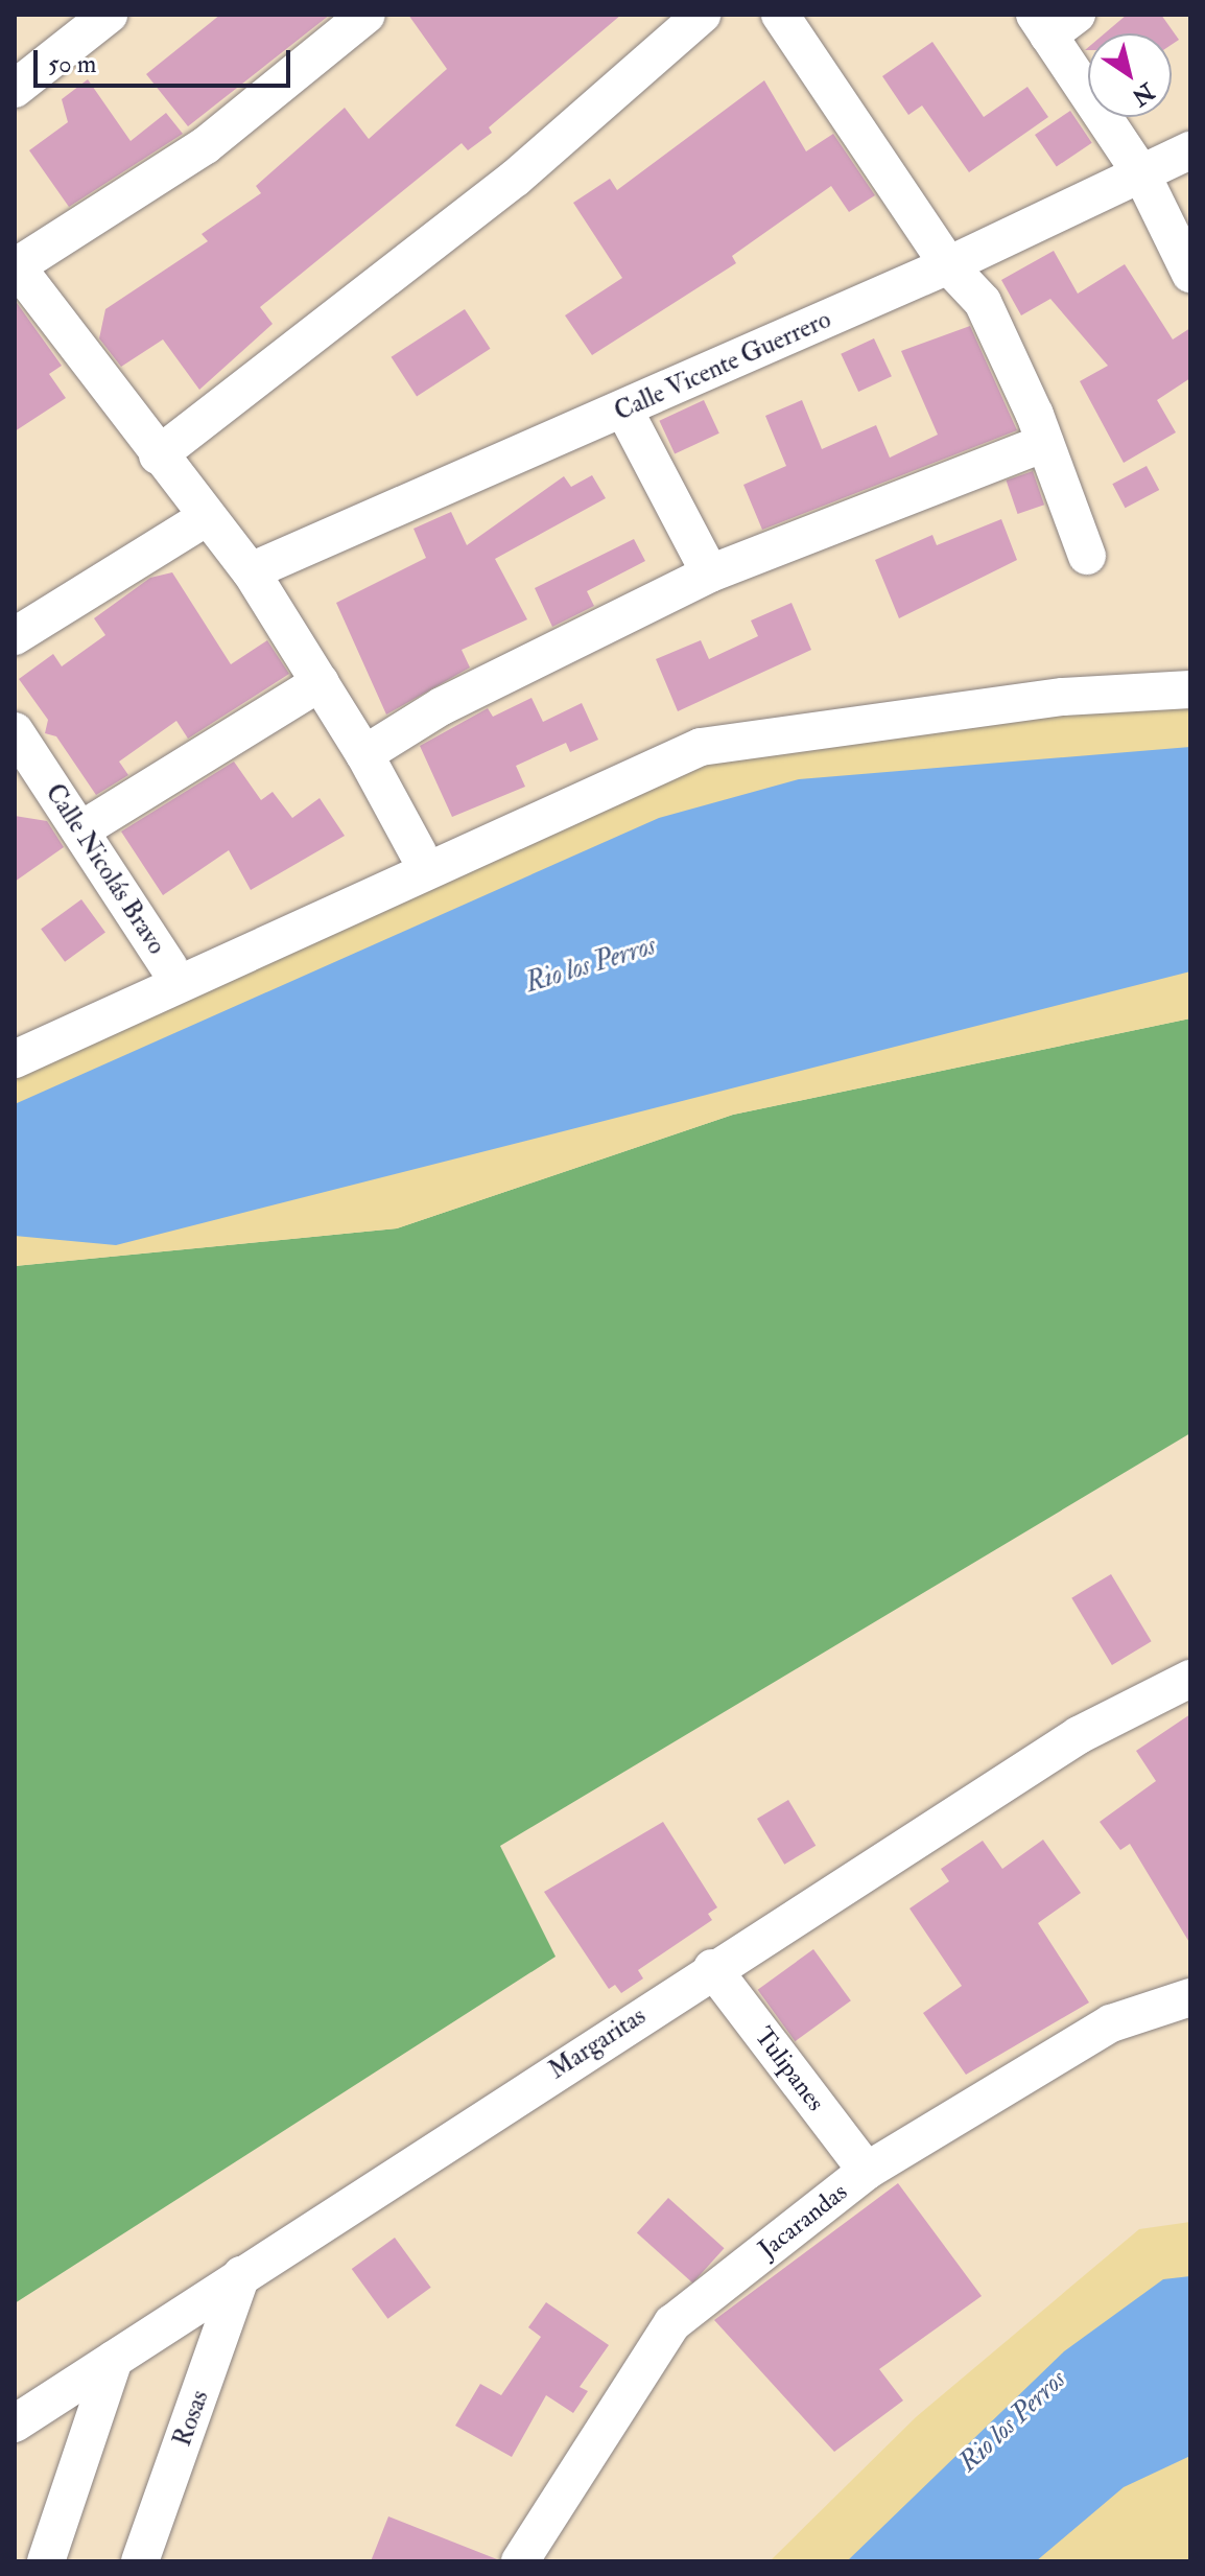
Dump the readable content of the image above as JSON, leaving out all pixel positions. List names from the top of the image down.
{
  "streets": {
    "street": [
      "Calle Vicente Guerrero",
      "Calle Nicolás Bravo",
      "Margaritas",
      "Tulipanes",
      "Jacarandas",
      "Rosas"
    ]
  },
  "crossings": [
    ["Margaritas", "Tulipanes"],
    ["Margaritas", "Rosas"],
    ["Tulipanes", "Jacarandas"]
  ],
  "water": ["Rio los Perros"],
  "scale_bar": "50 m",
  "north": "bottom right"
}
